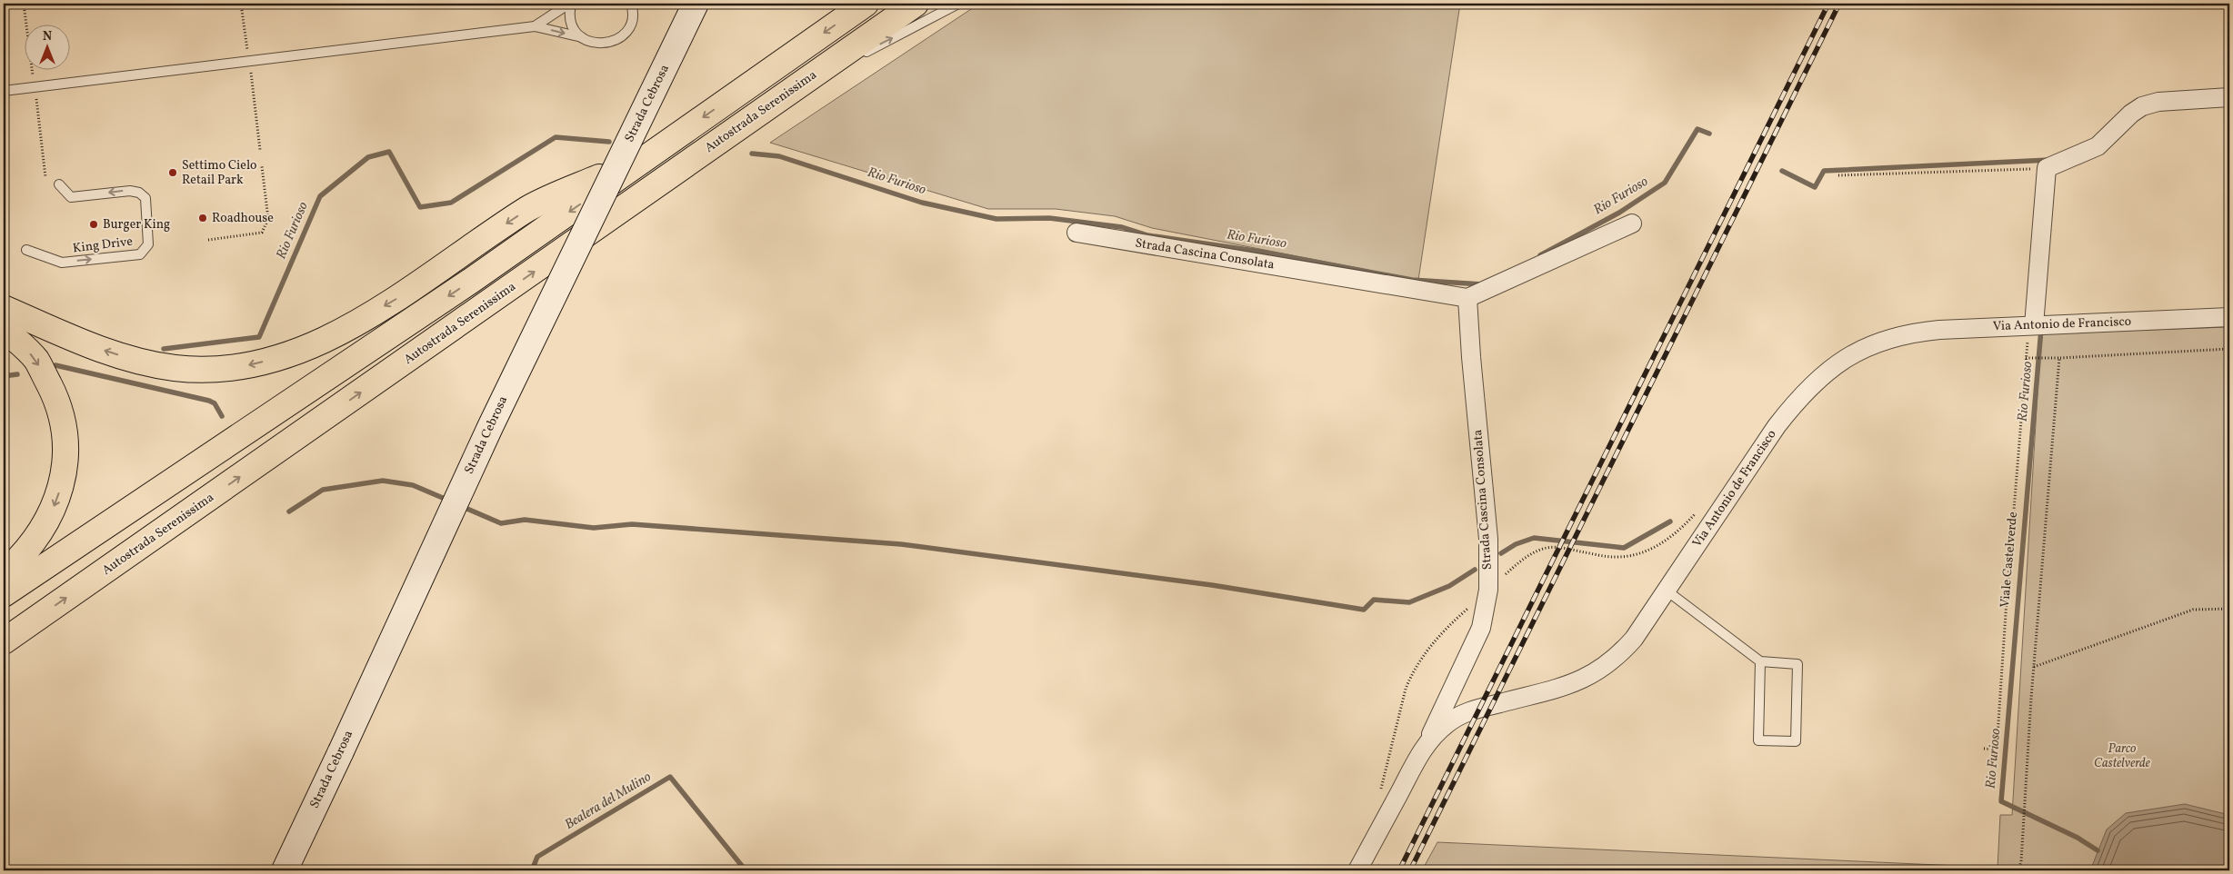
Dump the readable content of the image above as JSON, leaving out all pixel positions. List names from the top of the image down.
{
  "streets": {
    "highway": ["Autostrada Serenissima"],
    "main road": ["Strada Cebrosa"],
    "street": ["Strada Cascina Consolata", "Via Antonio de Francisco"],
    "lane": ["King Drive"],
    "path": ["Viale Castelverde"]
  },
  "crossings": [
    ["Strada Cascina Consolata", "Via Antonio de Francisco"]
  ],
  "water": ["Rio Furioso", "Bealera del Mulino"],
  "parks": ["Parco Castelverde"],
  "places": ["Settimo Cielo Retail Park", "Roadhouse", "Burger King"],
  "north": "top"
}
